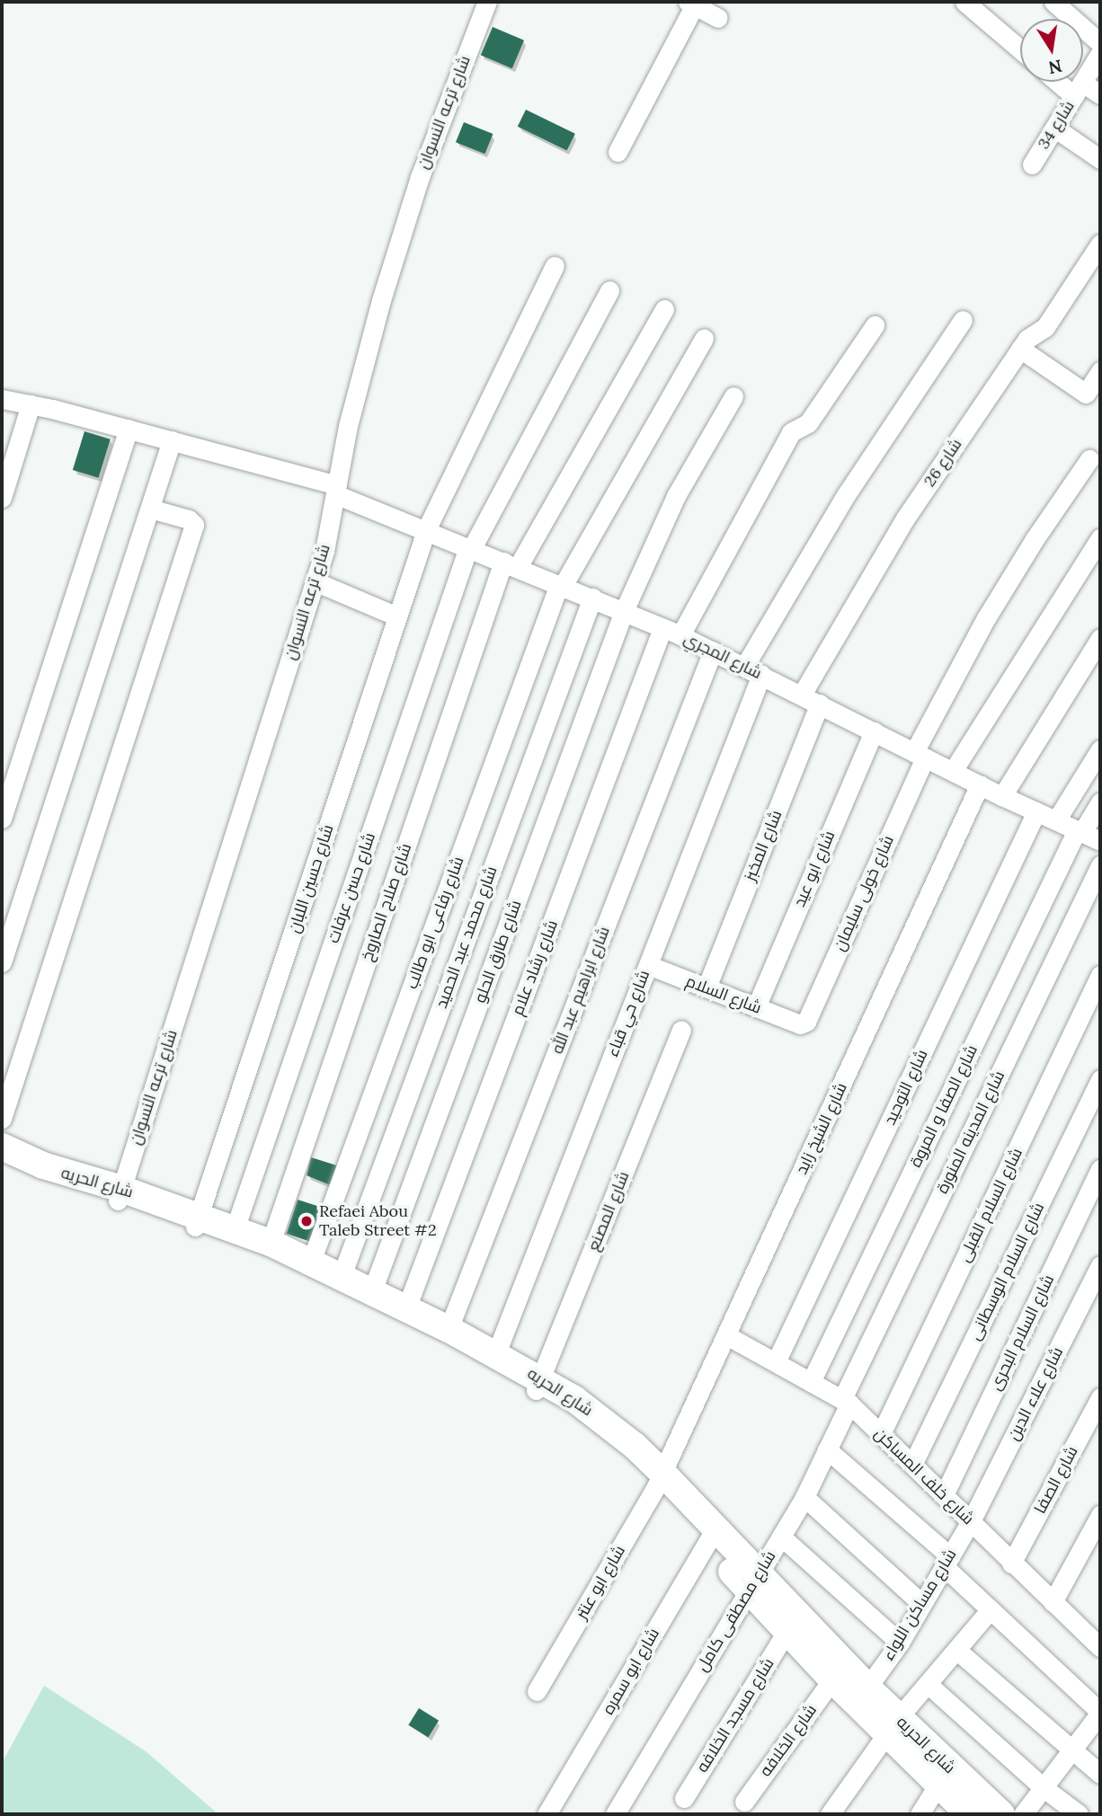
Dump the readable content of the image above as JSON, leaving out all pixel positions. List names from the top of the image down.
{
  "streets": {
    "main road": ["شارع الحريه"],
    "street": [
      "شارع ترعه النسوان",
      "شارع 34",
      "شارع 26",
      "شارع المجري",
      "شارع المخبز",
      "شارع ابو عيد",
      "شارع حسين اللبان",
      "شارع حسن عرفات",
      "شارع خولى سليمان",
      "شارع صلاح الصاروخ",
      "شارع رفاعى ابو طالب",
      "شارع محمد عبد الحميد",
      "شارع طارق الحلو",
      "شارع رشاد علام",
      "شارع ابراهيم عبد الله",
      "شارع السلام",
      "شارع حي قباء",
      "شارع التوحيد",
      "شارع الصفا و المروة",
      "شارع الشيخ زايد",
      "شارع المدينه المنورة",
      "شارع السلام القبلى",
      "شارع المصنع",
      "شارع السلام الوسطانى",
      "شارع السلام البحرى",
      "شارع علاء الدين",
      "شارع خلف المساكن",
      "شارع الصفا",
      "شارع ابو عنتر",
      "شارع مساكن اللواء",
      "شارع مصطفى كامل",
      "شارع ابو سمره",
      "شارع مسجد الخلافه",
      "شارع الخلافه"
    ]
  },
  "crossings": [
    ["شارع ترعه النسوان", "شارع المجري"],
    ["شارع ترعه النسوان", "شارع الحريه"],
    ["شارع 26", "شارع المجري"],
    ["شارع المجري", "شارع المخبز"],
    ["شارع المجري", "شارع ابو عيد"],
    ["شارع المجري", "شارع حسين اللبان"],
    ["شارع المجري", "شارع حسن عرفات"],
    ["شارع المجري", "شارع خولى سليمان"],
    ["شارع المجري", "شارع صلاح الصاروخ"],
    ["شارع المجري", "شارع رفاعى ابو طالب"],
    ["شارع المجري", "شارع محمد عبد الحميد"],
    ["شارع المجري", "شارع طارق الحلو"],
    ["شارع المجري", "شارع رشاد علام"],
    ["شارع المجري", "شارع ابراهيم عبد الله"],
    ["شارع المجري", "شارع حي قباء"],
    ["شارع المجري", "شارع التوحيد"],
    ["شارع المجري", "شارع الصفا و المروة"],
    ["شارع المجري", "شارع الشيخ زايد"],
    ["شارع المخبز", "شارع السلام"],
    ["شارع ابو عيد", "شارع السلام"],
    ["شارع حسين اللبان", "شارع الحريه"],
    ["شارع حسن عرفات", "شارع الحريه"],
    ["شارع خولى سليمان", "شارع السلام"],
    ["شارع صلاح الصاروخ", "شارع الحريه"],
    ["شارع رفاعى ابو طالب", "شارع الحريه"],
    ["شارع محمد عبد الحميد", "شارع الحريه"],
    ["شارع طارق الحلو", "شارع الحريه"],
    ["شارع رشاد علام", "شارع الحريه"],
    ["شارع ابراهيم عبد الله", "شارع الحريه"],
    ["شارع السلام", "شارع حي قباء"],
    ["شارع حي قباء", "شارع الحريه"],
    ["شارع التوحيد", "شارع خلف المساكن"],
    ["شارع الصفا و المروة", "شارع خلف المساكن"],
    ["شارع الشيخ زايد", "شارع الحريه"],
    ["شارع الشيخ زايد", "شارع خلف المساكن"],
    ["شارع الشيخ زايد", "شارع ابو عنتر"],
    ["شارع المدينه المنورة", "شارع خلف المساكن"],
    ["شارع المدينه المنورة", "شارع مصطفى كامل"],
    ["شارع الحريه", "شارع المصنع"],
    ["شارع الحريه", "شارع ابو عنتر"],
    ["شارع الحريه", "شارع مساكن اللواء"],
    ["شارع الحريه", "شارع مصطفى كامل"],
    ["شارع الحريه", "شارع ابو سمره"],
    ["شارع الحريه", "شارع مسجد الخلافه"],
    ["شارع الحريه", "شارع الخلافه"],
    ["شارع السلام القبلى", "شارع خلف المساكن"],
    ["شارع السلام الوسطانى", "شارع خلف المساكن"],
    ["شارع السلام البحرى", "شارع خلف المساكن"],
    ["شارع علاء الدين", "شارع خلف المساكن"],
    ["شارع علاء الدين", "شارع مساكن اللواء"],
    ["شارع خلف المساكن", "شارع الصفا"],
    ["شارع خلف المساكن", "شارع مساكن اللواء"],
    ["شارع خلف المساكن", "شارع مصطفى كامل"]
  ],
  "places": ["Refaei Abou Taleb Street #2"],
  "north": "bottom"
}
